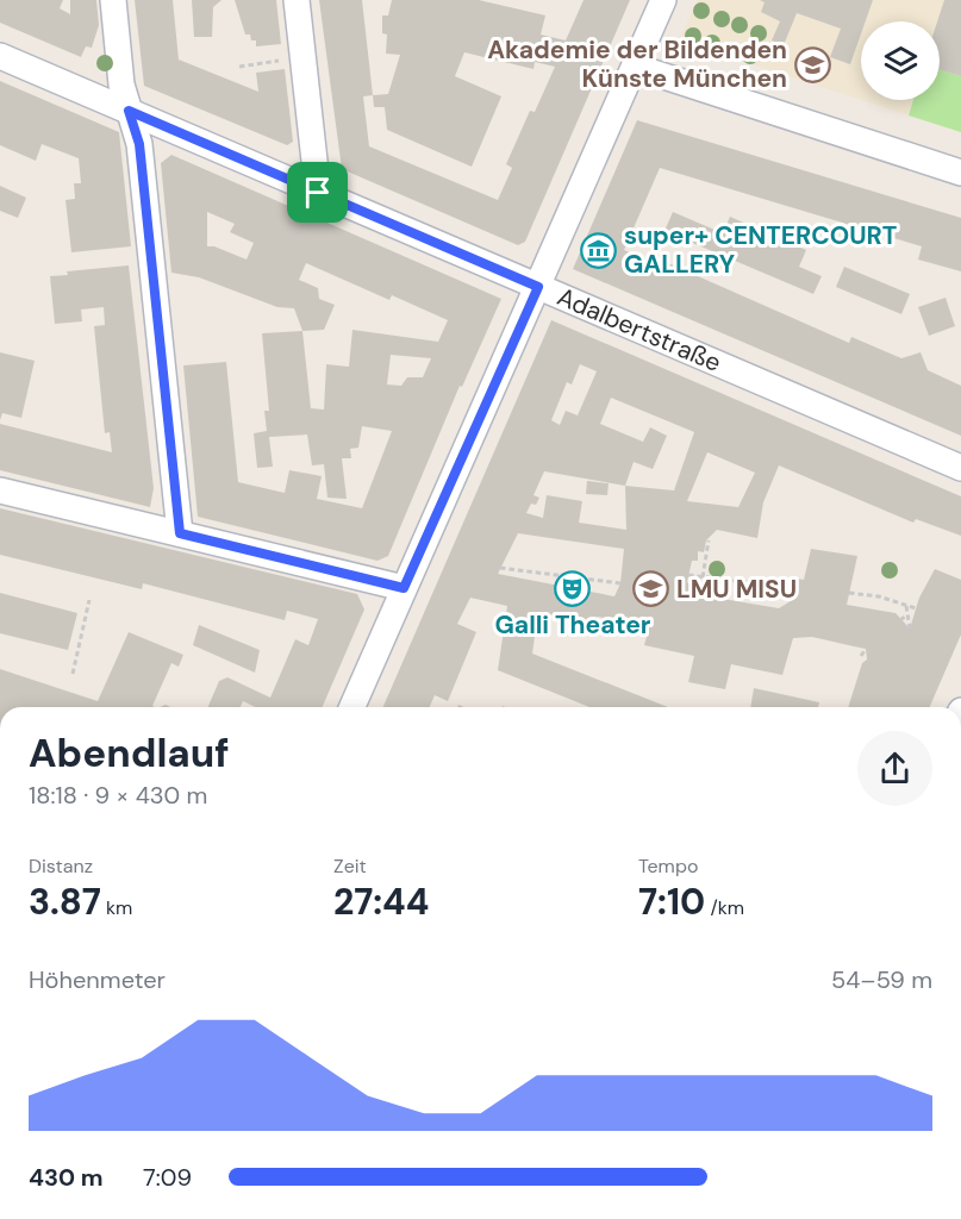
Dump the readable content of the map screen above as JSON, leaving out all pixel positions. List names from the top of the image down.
{
  "streets": {
    "street": ["Adalbertstraße"]
  },
  "places": {
    "school or university": ["Akademie der Bildenden Künste München", "LMU MISU"],
    "museum": ["super+ CENTERCOURT GALLERY"],
    "theatre": ["Galli Theater"]
  },
  "page": {
    "heading": ["Abendlauf", "18:18 · 9 × 430 m"],
    "stats": [
      ["Distanz", "3.87 km"],
      ["Zeit", "27:44"],
      ["Tempo", "7:10 /km"]
    ],
    "chart": ["Höhenmeter", "54–59 m"],
    "list": [
      {
        "name": "430 m",
        "note": "7:09"
      }
    ]
  }
}
